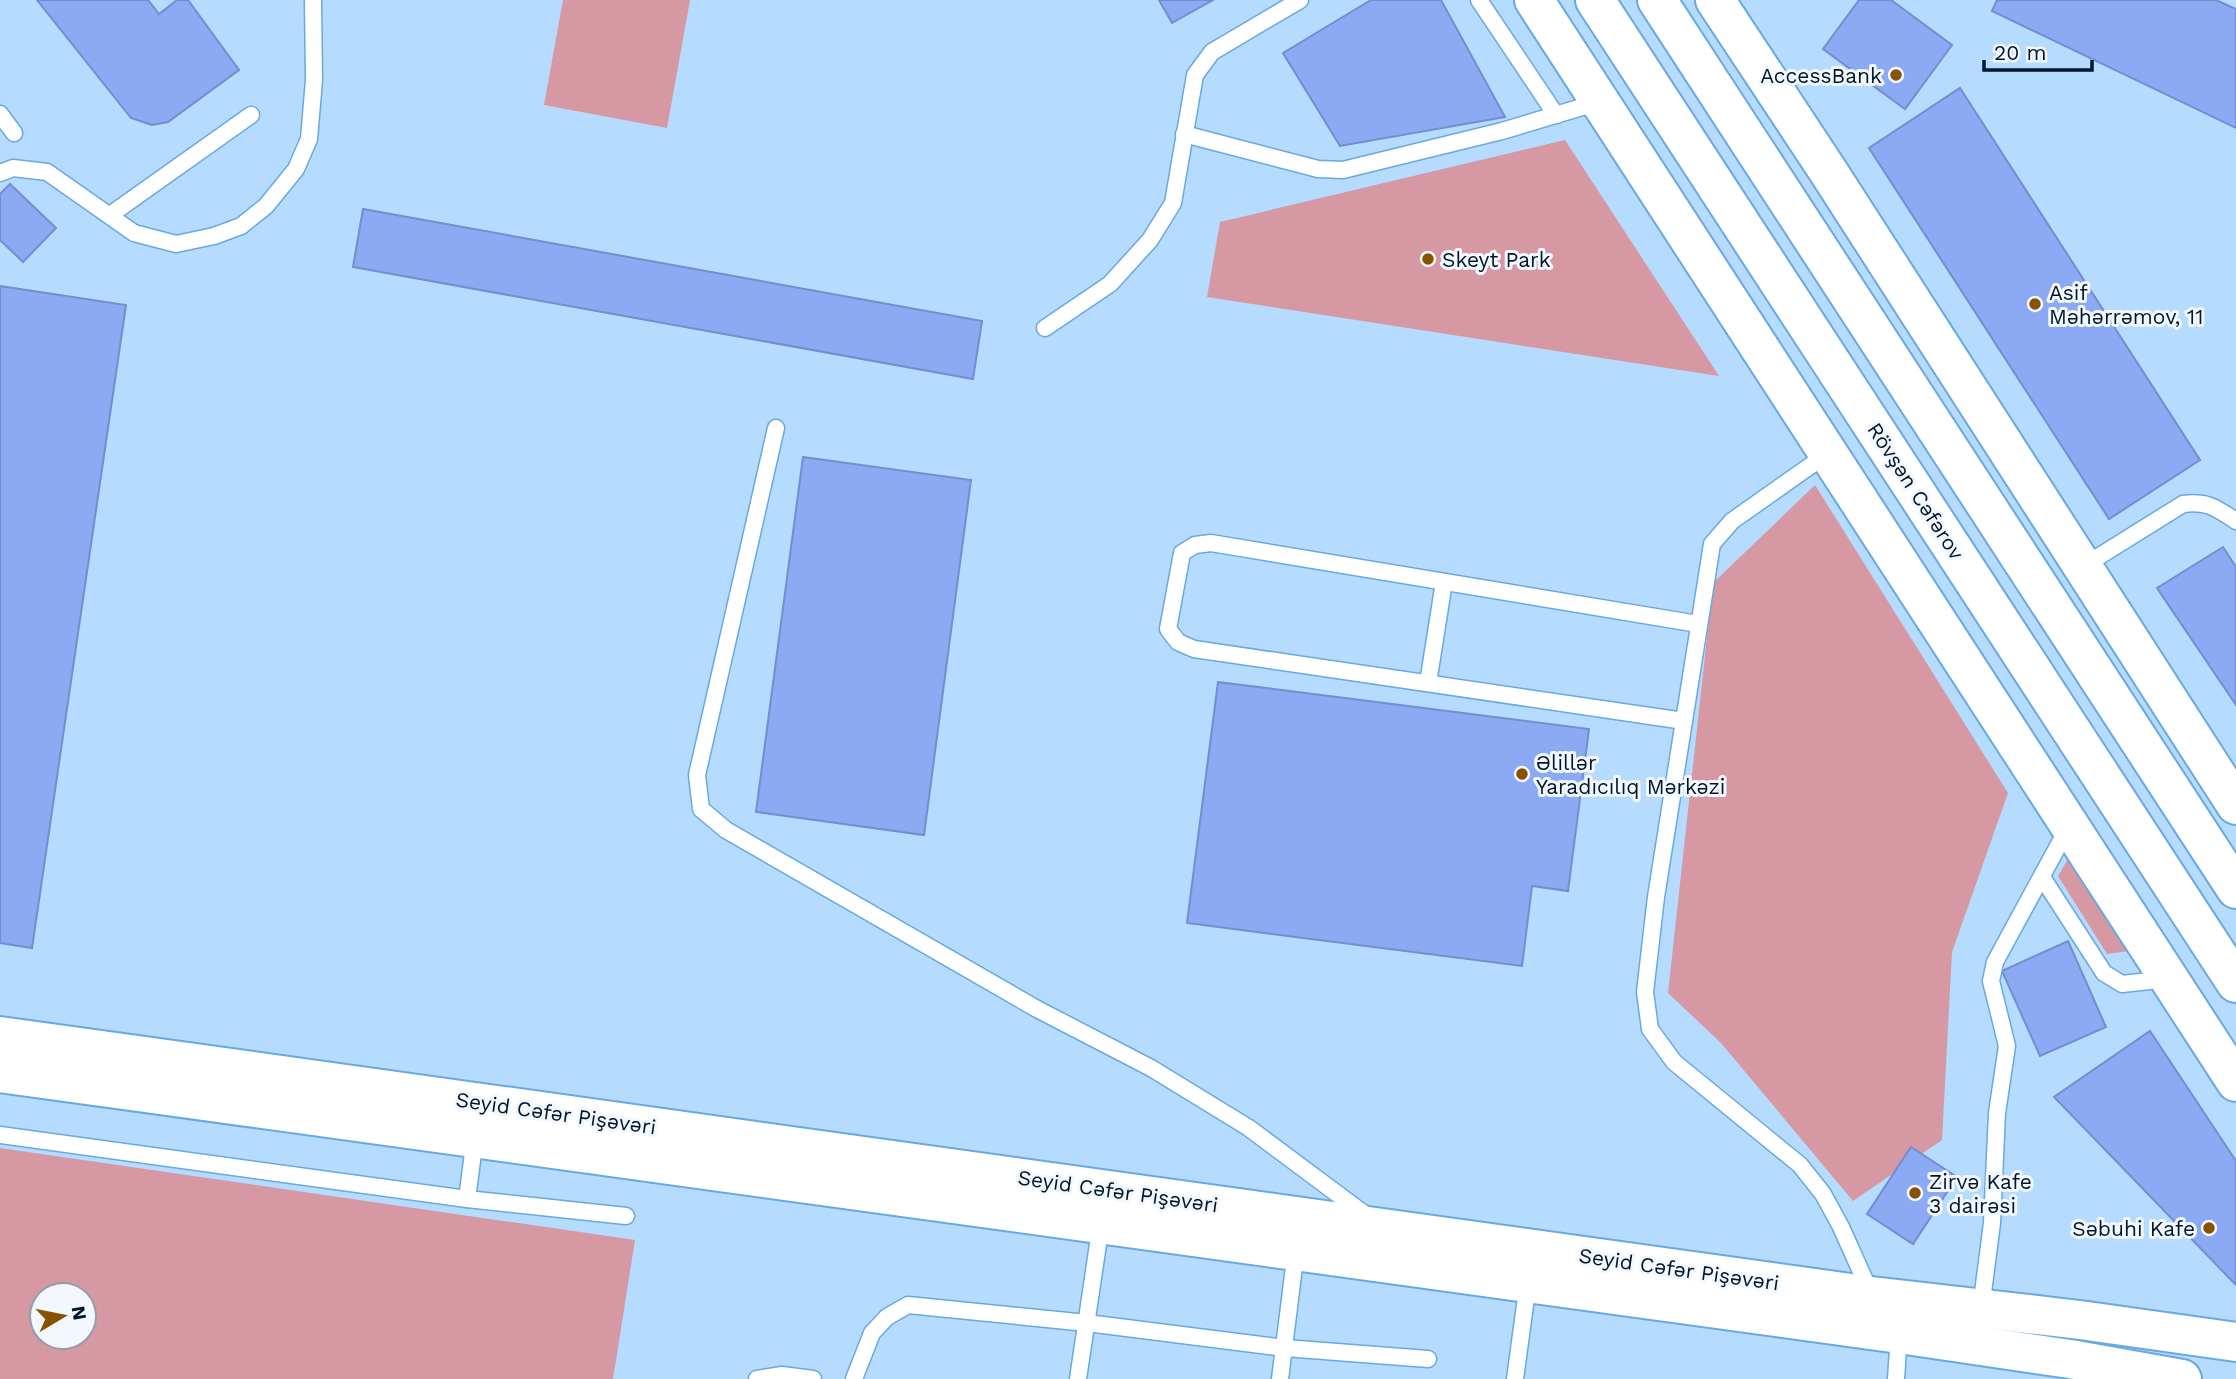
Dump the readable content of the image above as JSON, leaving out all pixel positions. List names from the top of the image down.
{
  "streets": {
    "main road": ["Rövşən Cəfərov", "Seyid Cəfər Pişəvəri"]
  },
  "places": [
    "AccessBank",
    "Skeyt Park",
    "Asif Məhərrəmov, 11",
    "Əlillər Yaradıcılıq Mərkəzi",
    "Zirvə Kafe 3 dairəsi",
    "Səbuhi Kafe"
  ],
  "scale_bar": "20 m",
  "north": "right"
}
